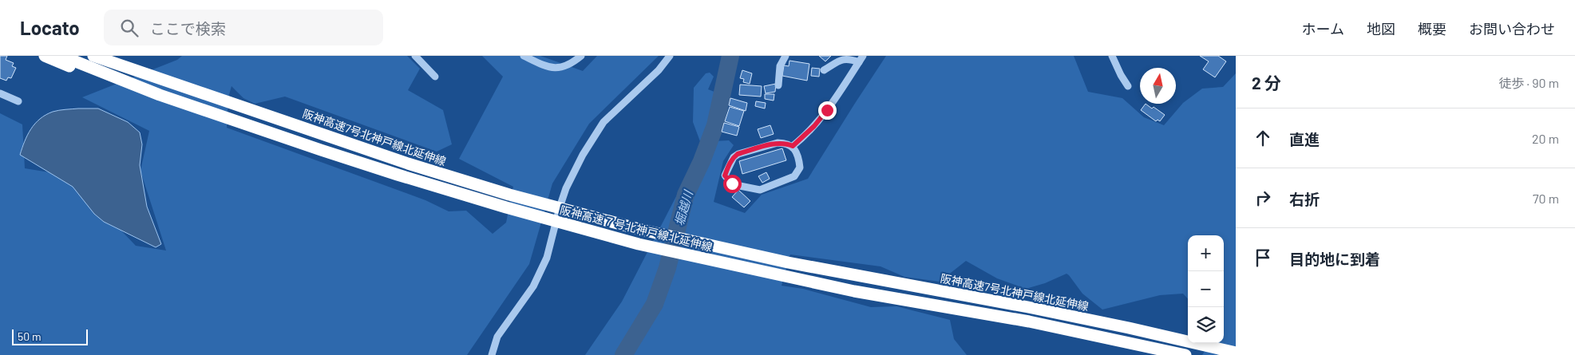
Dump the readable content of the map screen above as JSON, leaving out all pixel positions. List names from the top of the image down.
{
  "streets": {
    "highway": ["阪神高速7号北神戸線北延伸線", "阪神高速７号北神戸線北延伸線"]
  },
  "crossings": [
    ["阪神高速7号北神戸線北延伸線", "阪神高速７号北神戸線北延伸線"]
  ],
  "water": ["堀越川"],
  "scale_bar": "50 m",
  "north": "top",
  "page": {
    "header": "Locato",
    "search": "ここで検索",
    "nav": [
      "ホーム",
      "地図",
      "概要",
      "お問い合わせ"
    ],
    "heading": ["2 分", "徒歩 · 90 m"],
    "list": [
      ["直進", "20 m"],
      ["右折", "70 m"],
      "目的地に到着"
    ],
    "map_buttons": ["+", "−"],
    "scale": "50 m"
  }
}
